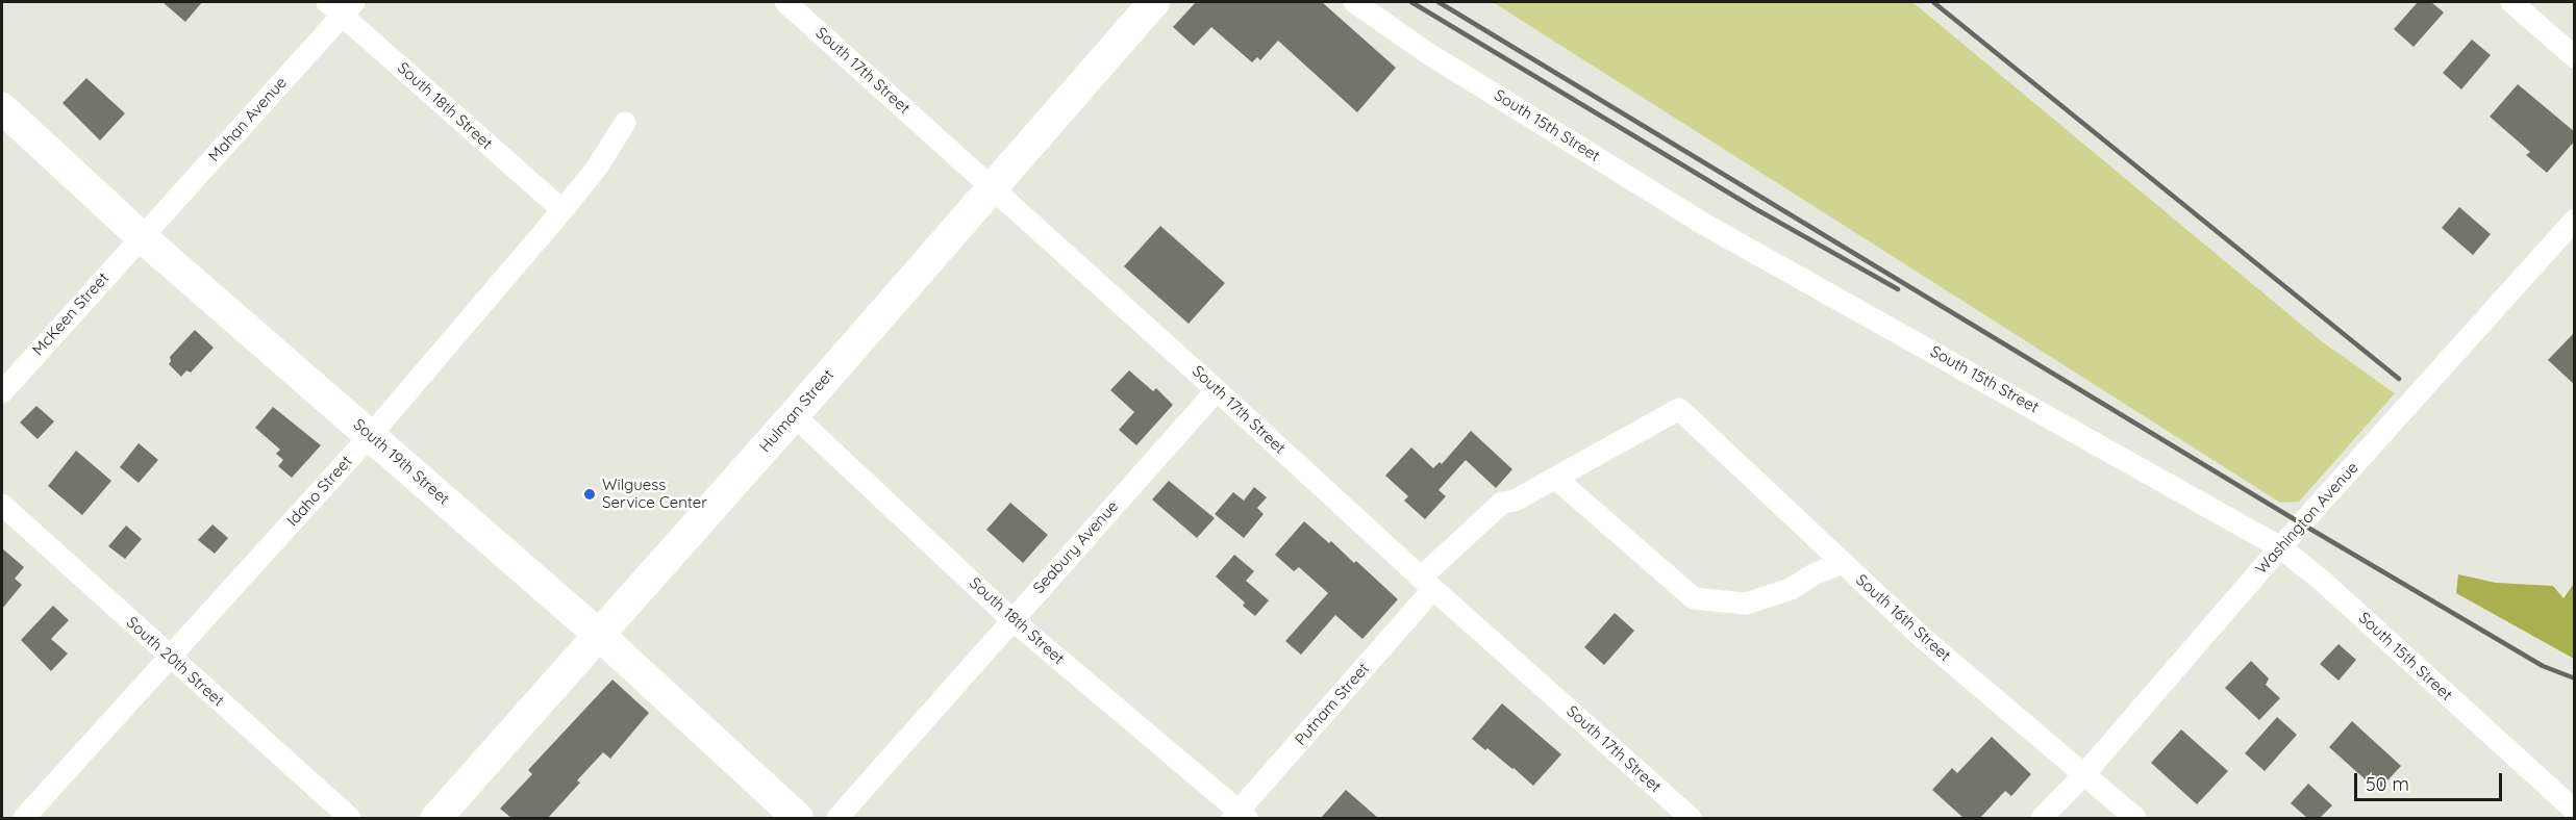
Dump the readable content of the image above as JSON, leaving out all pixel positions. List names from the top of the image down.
{
  "streets": {
    "street": [
      "South 17th Street",
      "South 18th Street",
      "Mahan Avenue",
      "South 15th Street",
      "McKeen Street",
      "Hulman Street",
      "South 19th Street",
      "Idaho Street",
      "Washington Avenue",
      "Seabury Avenue",
      "South 16th Street",
      "South 20th Street",
      "Putnam Street"
    ]
  },
  "crossings": [
    ["South 17th Street", "Hulman Street"],
    ["South 17th Street", "Seabury Avenue"],
    ["South 17th Street", "Putnam Street"],
    ["South 18th Street", "Mahan Avenue"],
    ["South 18th Street", "Hulman Street"],
    ["South 18th Street", "Idaho Street"],
    ["South 18th Street", "Seabury Avenue"],
    ["South 18th Street", "Putnam Street"],
    ["Mahan Avenue", "McKeen Street"],
    ["Mahan Avenue", "South 19th Street"],
    ["South 15th Street", "Washington Avenue"],
    ["McKeen Street", "South 19th Street"],
    ["Hulman Street", "South 19th Street"],
    ["South 19th Street", "Idaho Street"],
    ["Idaho Street", "South 20th Street"],
    ["Washington Avenue", "South 16th Street"],
    ["South 16th Street", "Putnam Street"]
  ],
  "places": ["Wilguess Service Center"],
  "scale_bar": "50 m"
}
